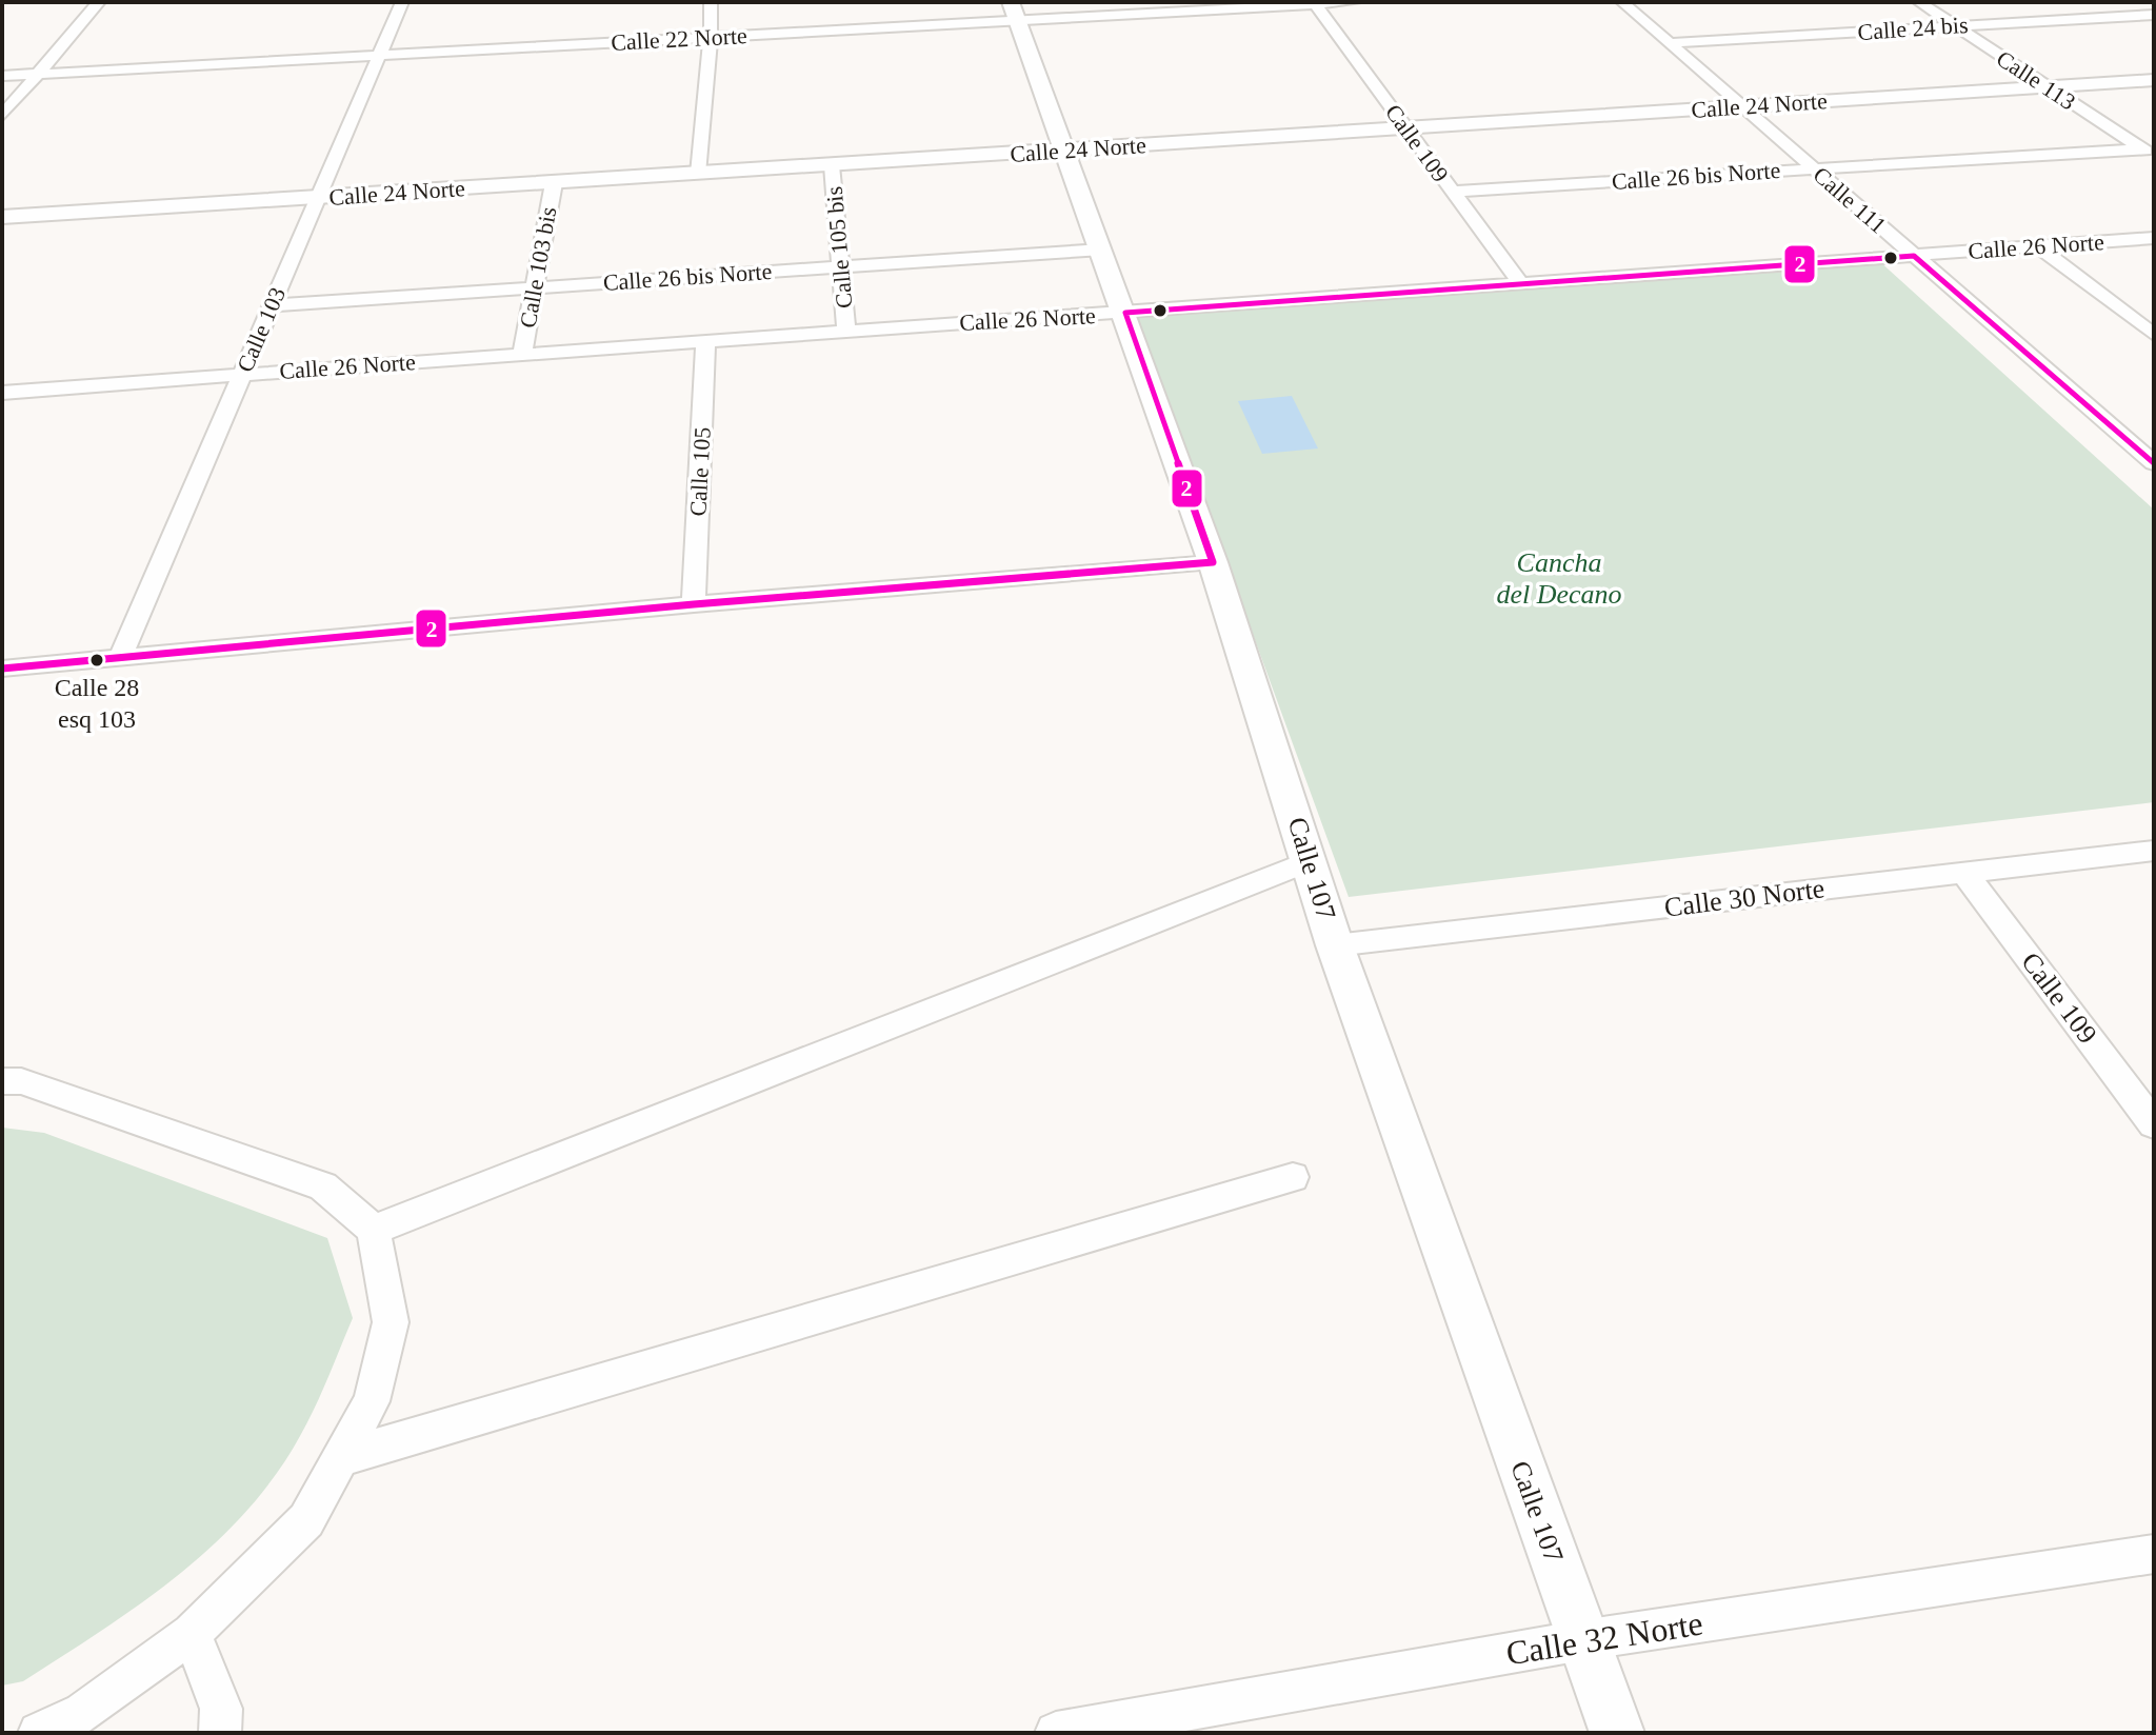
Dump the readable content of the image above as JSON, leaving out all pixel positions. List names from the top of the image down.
{
  "streets": {
    "street": [
      "Calle 24 bis",
      "Calle 22 Norte",
      "Calle 113",
      "Calle 24 Norte",
      "Calle 109",
      "Calle 26 bis Norte",
      "Calle 111",
      "Calle 26 Norte",
      "Calle 105 bis",
      "Calle 103 bis",
      "Calle 103",
      "Calle 105",
      "Calle 107",
      "Calle 30 Norte",
      "Calle 32 Norte"
    ]
  },
  "crossings": [
    ["Calle 24 bis", "Calle 113"],
    ["Calle 24 bis", "Calle 111"],
    ["Calle 22 Norte", "Calle 109"],
    ["Calle 22 Norte", "Calle 103"],
    ["Calle 22 Norte", "Calle 107"],
    ["Calle 113", "Calle 24 Norte"],
    ["Calle 113", "Calle 26 bis Norte"],
    ["Calle 24 Norte", "Calle 109"],
    ["Calle 24 Norte", "Calle 111"],
    ["Calle 24 Norte", "Calle 105 bis"],
    ["Calle 24 Norte", "Calle 103 bis"],
    ["Calle 24 Norte", "Calle 103"],
    ["Calle 24 Norte", "Calle 107"],
    ["Calle 109", "Calle 26 bis Norte"],
    ["Calle 109", "Calle 26 Norte"],
    ["Calle 109", "Calle 30 Norte"],
    ["Calle 26 bis Norte", "Calle 111"],
    ["Calle 26 bis Norte", "Calle 105 bis"],
    ["Calle 26 bis Norte", "Calle 103 bis"],
    ["Calle 26 bis Norte", "Calle 103"],
    ["Calle 26 bis Norte", "Calle 107"],
    ["Calle 111", "Calle 26 Norte"],
    ["Calle 26 Norte", "Calle 105 bis"],
    ["Calle 26 Norte", "Calle 103 bis"],
    ["Calle 26 Norte", "Calle 103"],
    ["Calle 26 Norte", "Calle 105"],
    ["Calle 26 Norte", "Calle 107"],
    ["Calle 107", "Calle 30 Norte"],
    ["Calle 107", "Calle 32 Norte"]
  ],
  "parks": ["Cancha del Decano"],
  "places": ["Calle 28 esq 103"],
  "lines": ["transit line 2"]
}
